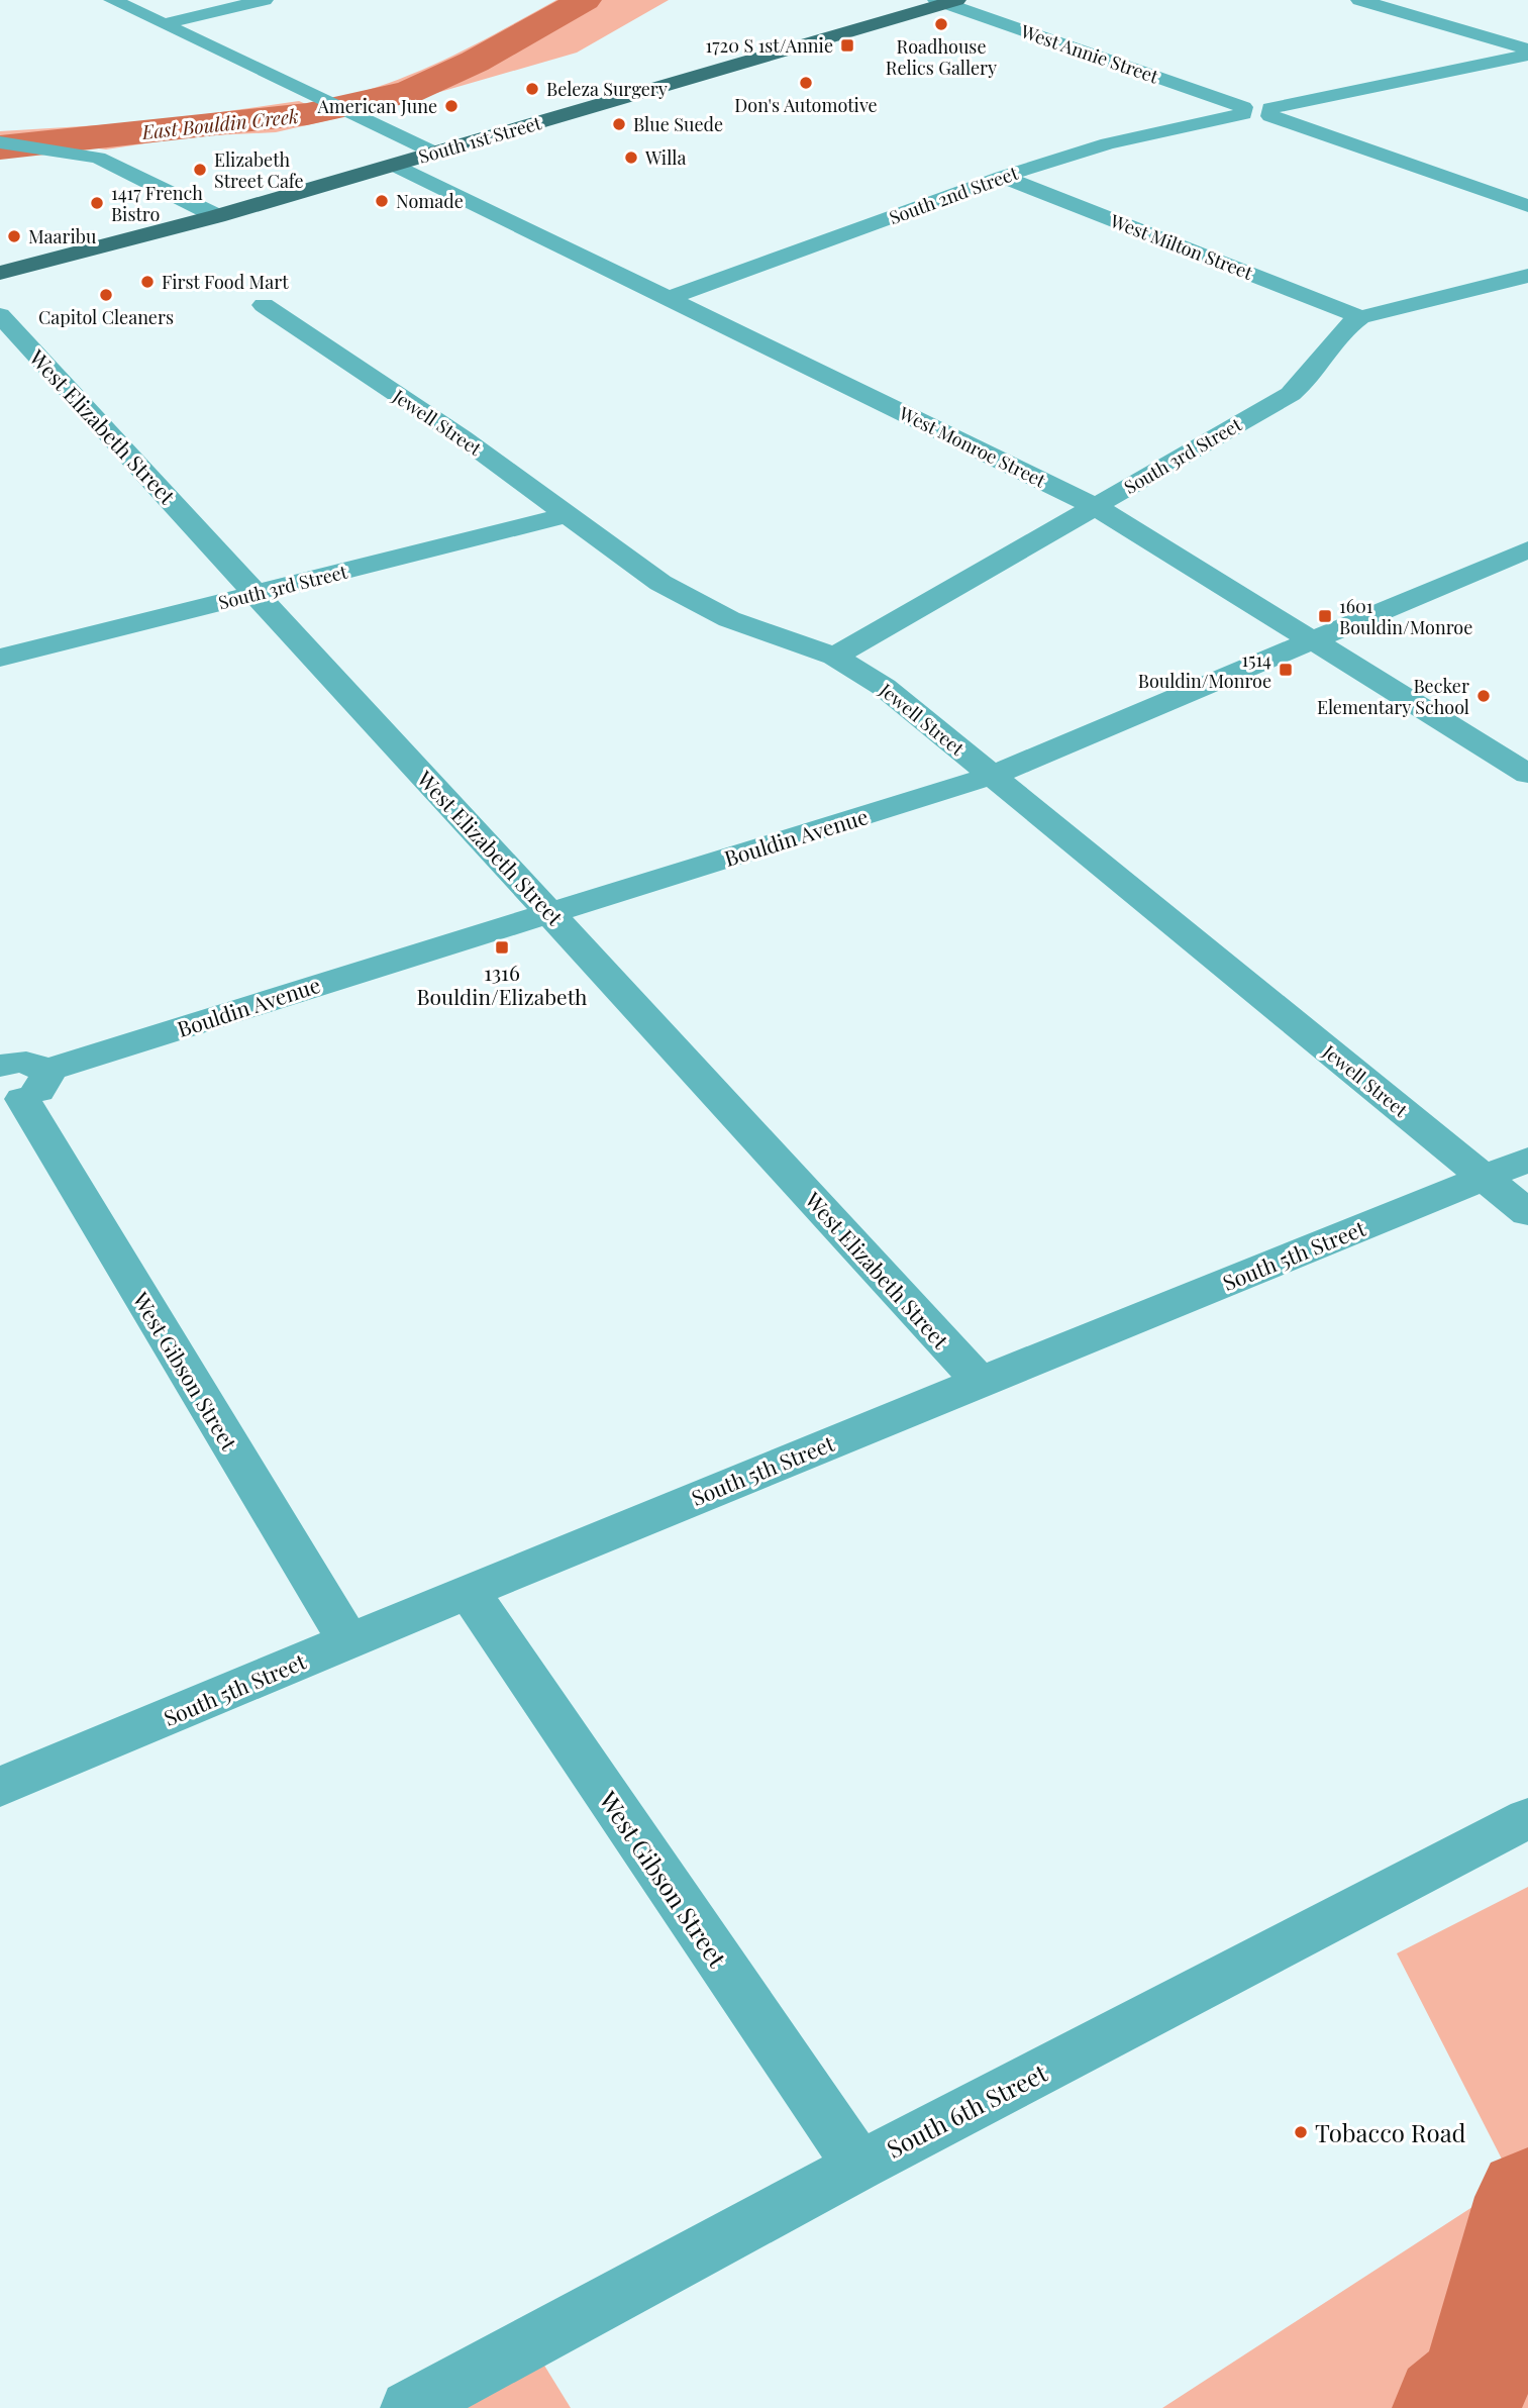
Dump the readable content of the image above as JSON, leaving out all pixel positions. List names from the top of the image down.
{
  "streets": {
    "main road": ["South 1st Street"],
    "street": [
      "West Annie Street",
      "South 2nd Street",
      "West Milton Street",
      "Jewell Street",
      "West Elizabeth Street",
      "West Monroe Street",
      "South 3rd Street",
      "Bouldin Avenue",
      "South 5th Street",
      "West Gibson Street",
      "South 6th Street"
    ]
  },
  "crossings": [
    ["West Annie Street", "South 1st Street"],
    ["West Annie Street", "South 2nd Street"],
    ["South 1st Street", "West Monroe Street"],
    ["South 2nd Street", "West Milton Street"],
    ["South 2nd Street", "West Monroe Street"],
    ["West Milton Street", "South 3rd Street"],
    ["Jewell Street", "South 3rd Street"],
    ["Jewell Street", "Bouldin Avenue"],
    ["Jewell Street", "South 5th Street"],
    ["West Elizabeth Street", "South 3rd Street"],
    ["West Elizabeth Street", "Bouldin Avenue"],
    ["West Elizabeth Street", "South 5th Street"],
    ["West Monroe Street", "South 3rd Street"],
    ["West Monroe Street", "Bouldin Avenue"],
    ["Bouldin Avenue", "West Gibson Street"],
    ["South 5th Street", "West Gibson Street"],
    ["West Gibson Street", "South 6th Street"]
  ],
  "water": ["East Bouldin Creek"],
  "places": {
    "other": [
      "Roadhouse Relics Gallery",
      "Don's Automotive",
      "Beleza Surgery",
      "American June",
      "Blue Suede",
      "Willa",
      "Elizabeth Street Cafe",
      "Nomade",
      "1417 French Bistro",
      "Maaribu",
      "First Food Mart",
      "Capitol Cleaners",
      "Becker Elementary School",
      "Tobacco Road"
    ],
    "transit": [
      "1720 S 1st/Annie",
      "1601 Bouldin/Monroe",
      "1514 Bouldin/Monroe",
      "1316 Bouldin/Elizabeth"
    ]
  }
}
